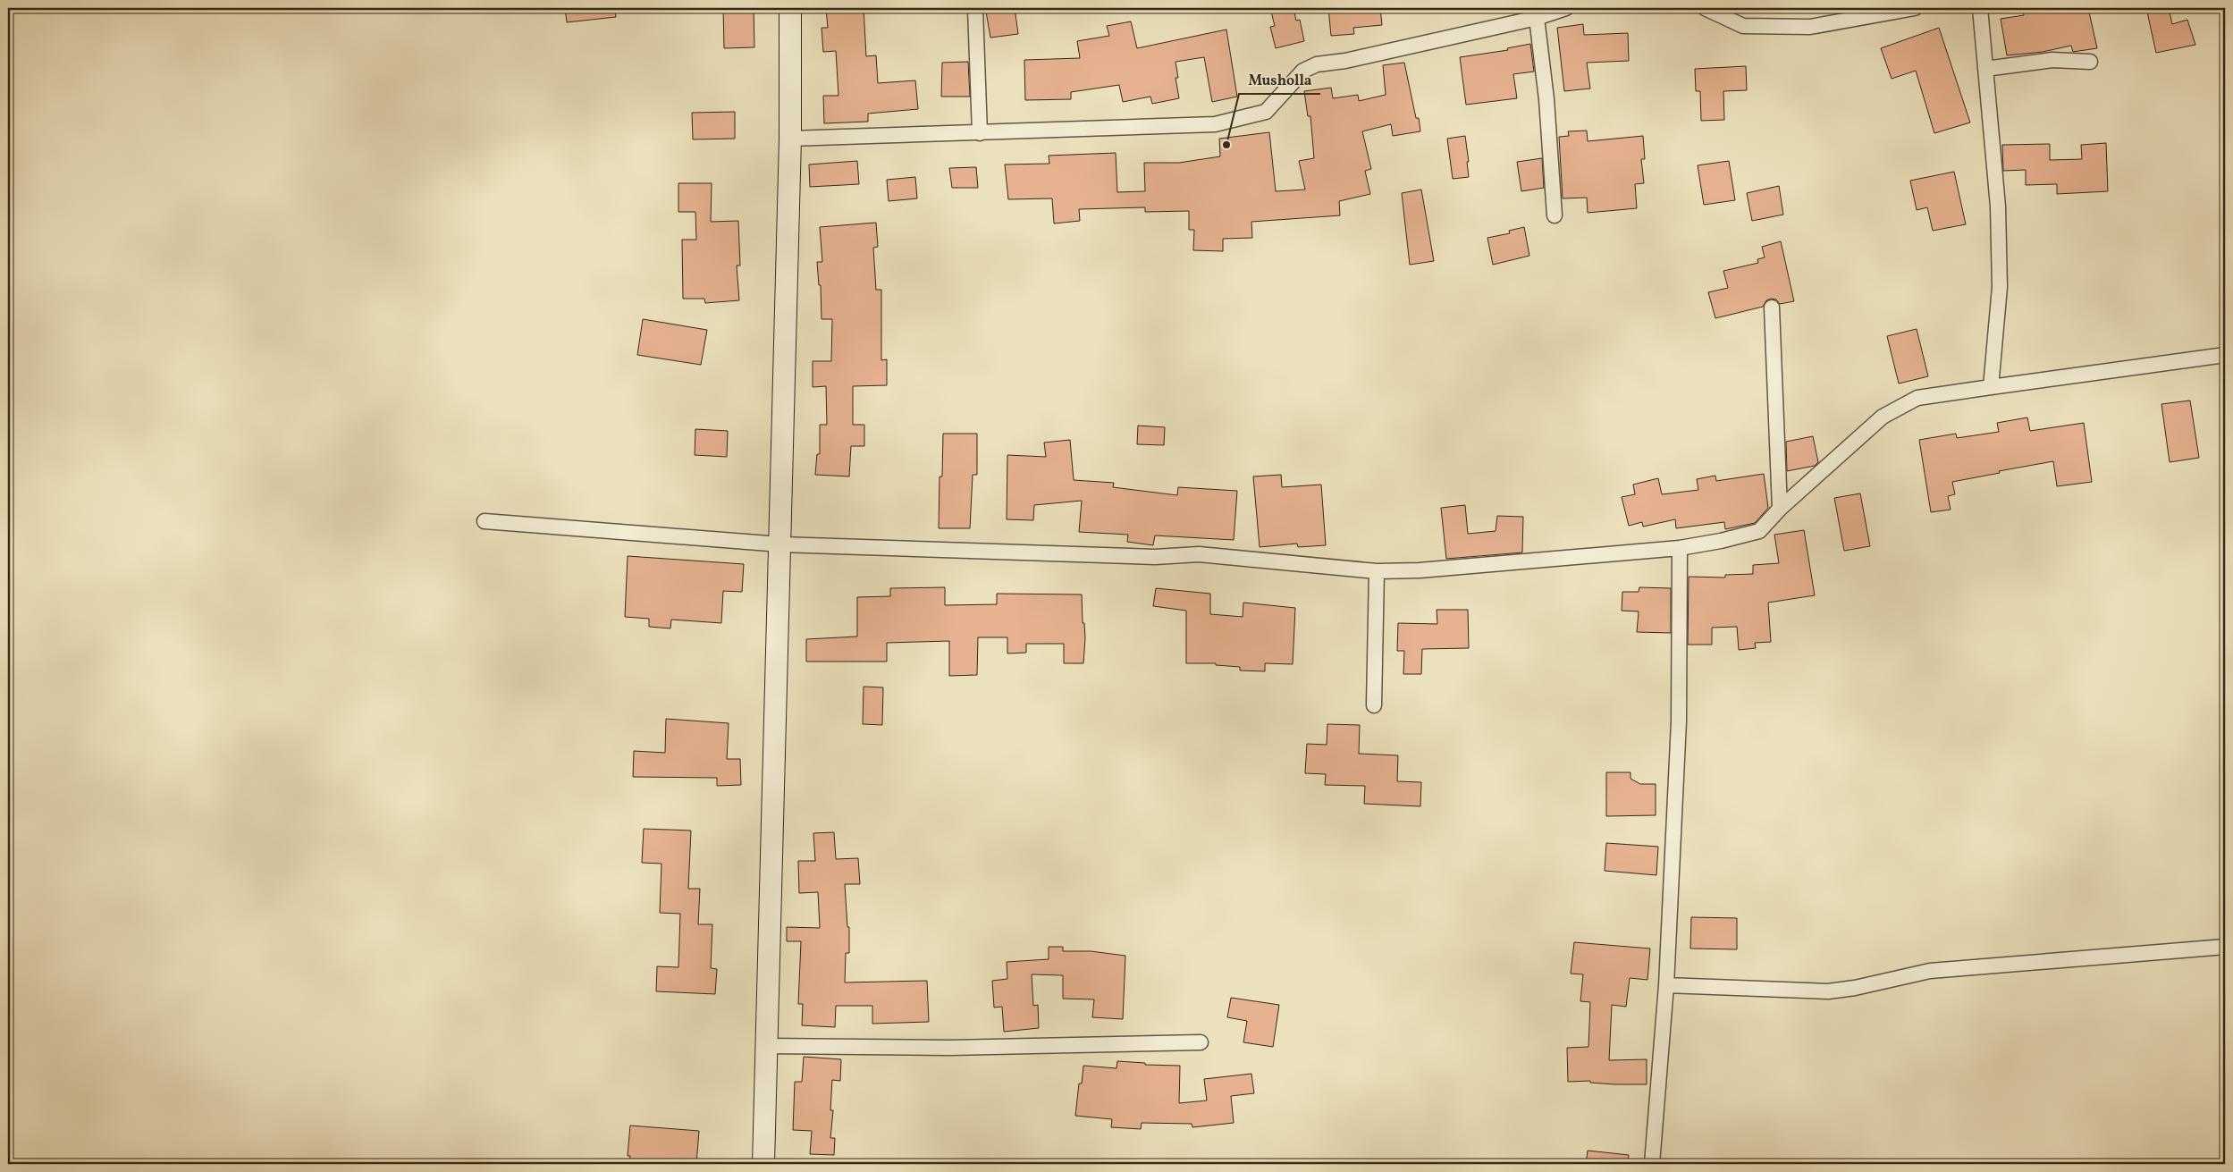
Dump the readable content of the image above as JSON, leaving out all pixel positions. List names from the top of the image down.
{
  "places": ["Musholla"]
}
